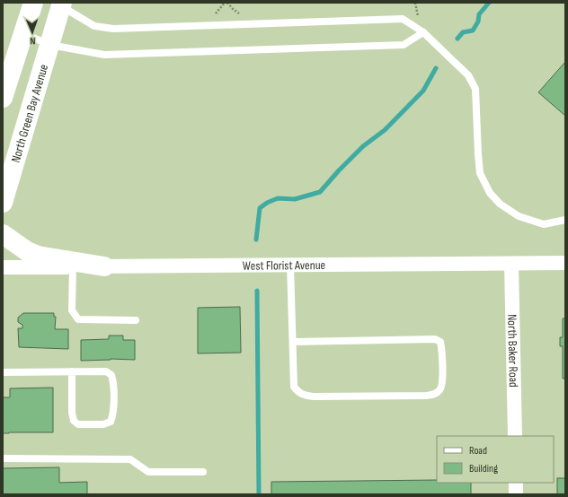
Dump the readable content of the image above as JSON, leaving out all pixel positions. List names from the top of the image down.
{
  "streets": {
    "main road": ["North Green Bay Avenue"],
    "street": ["West Florist Avenue", "North Baker Road"]
  },
  "crossings": [
    ["West Florist Avenue", "North Baker Road"]
  ],
  "legend": ["Road", "Building"],
  "north": "bottom"
}
